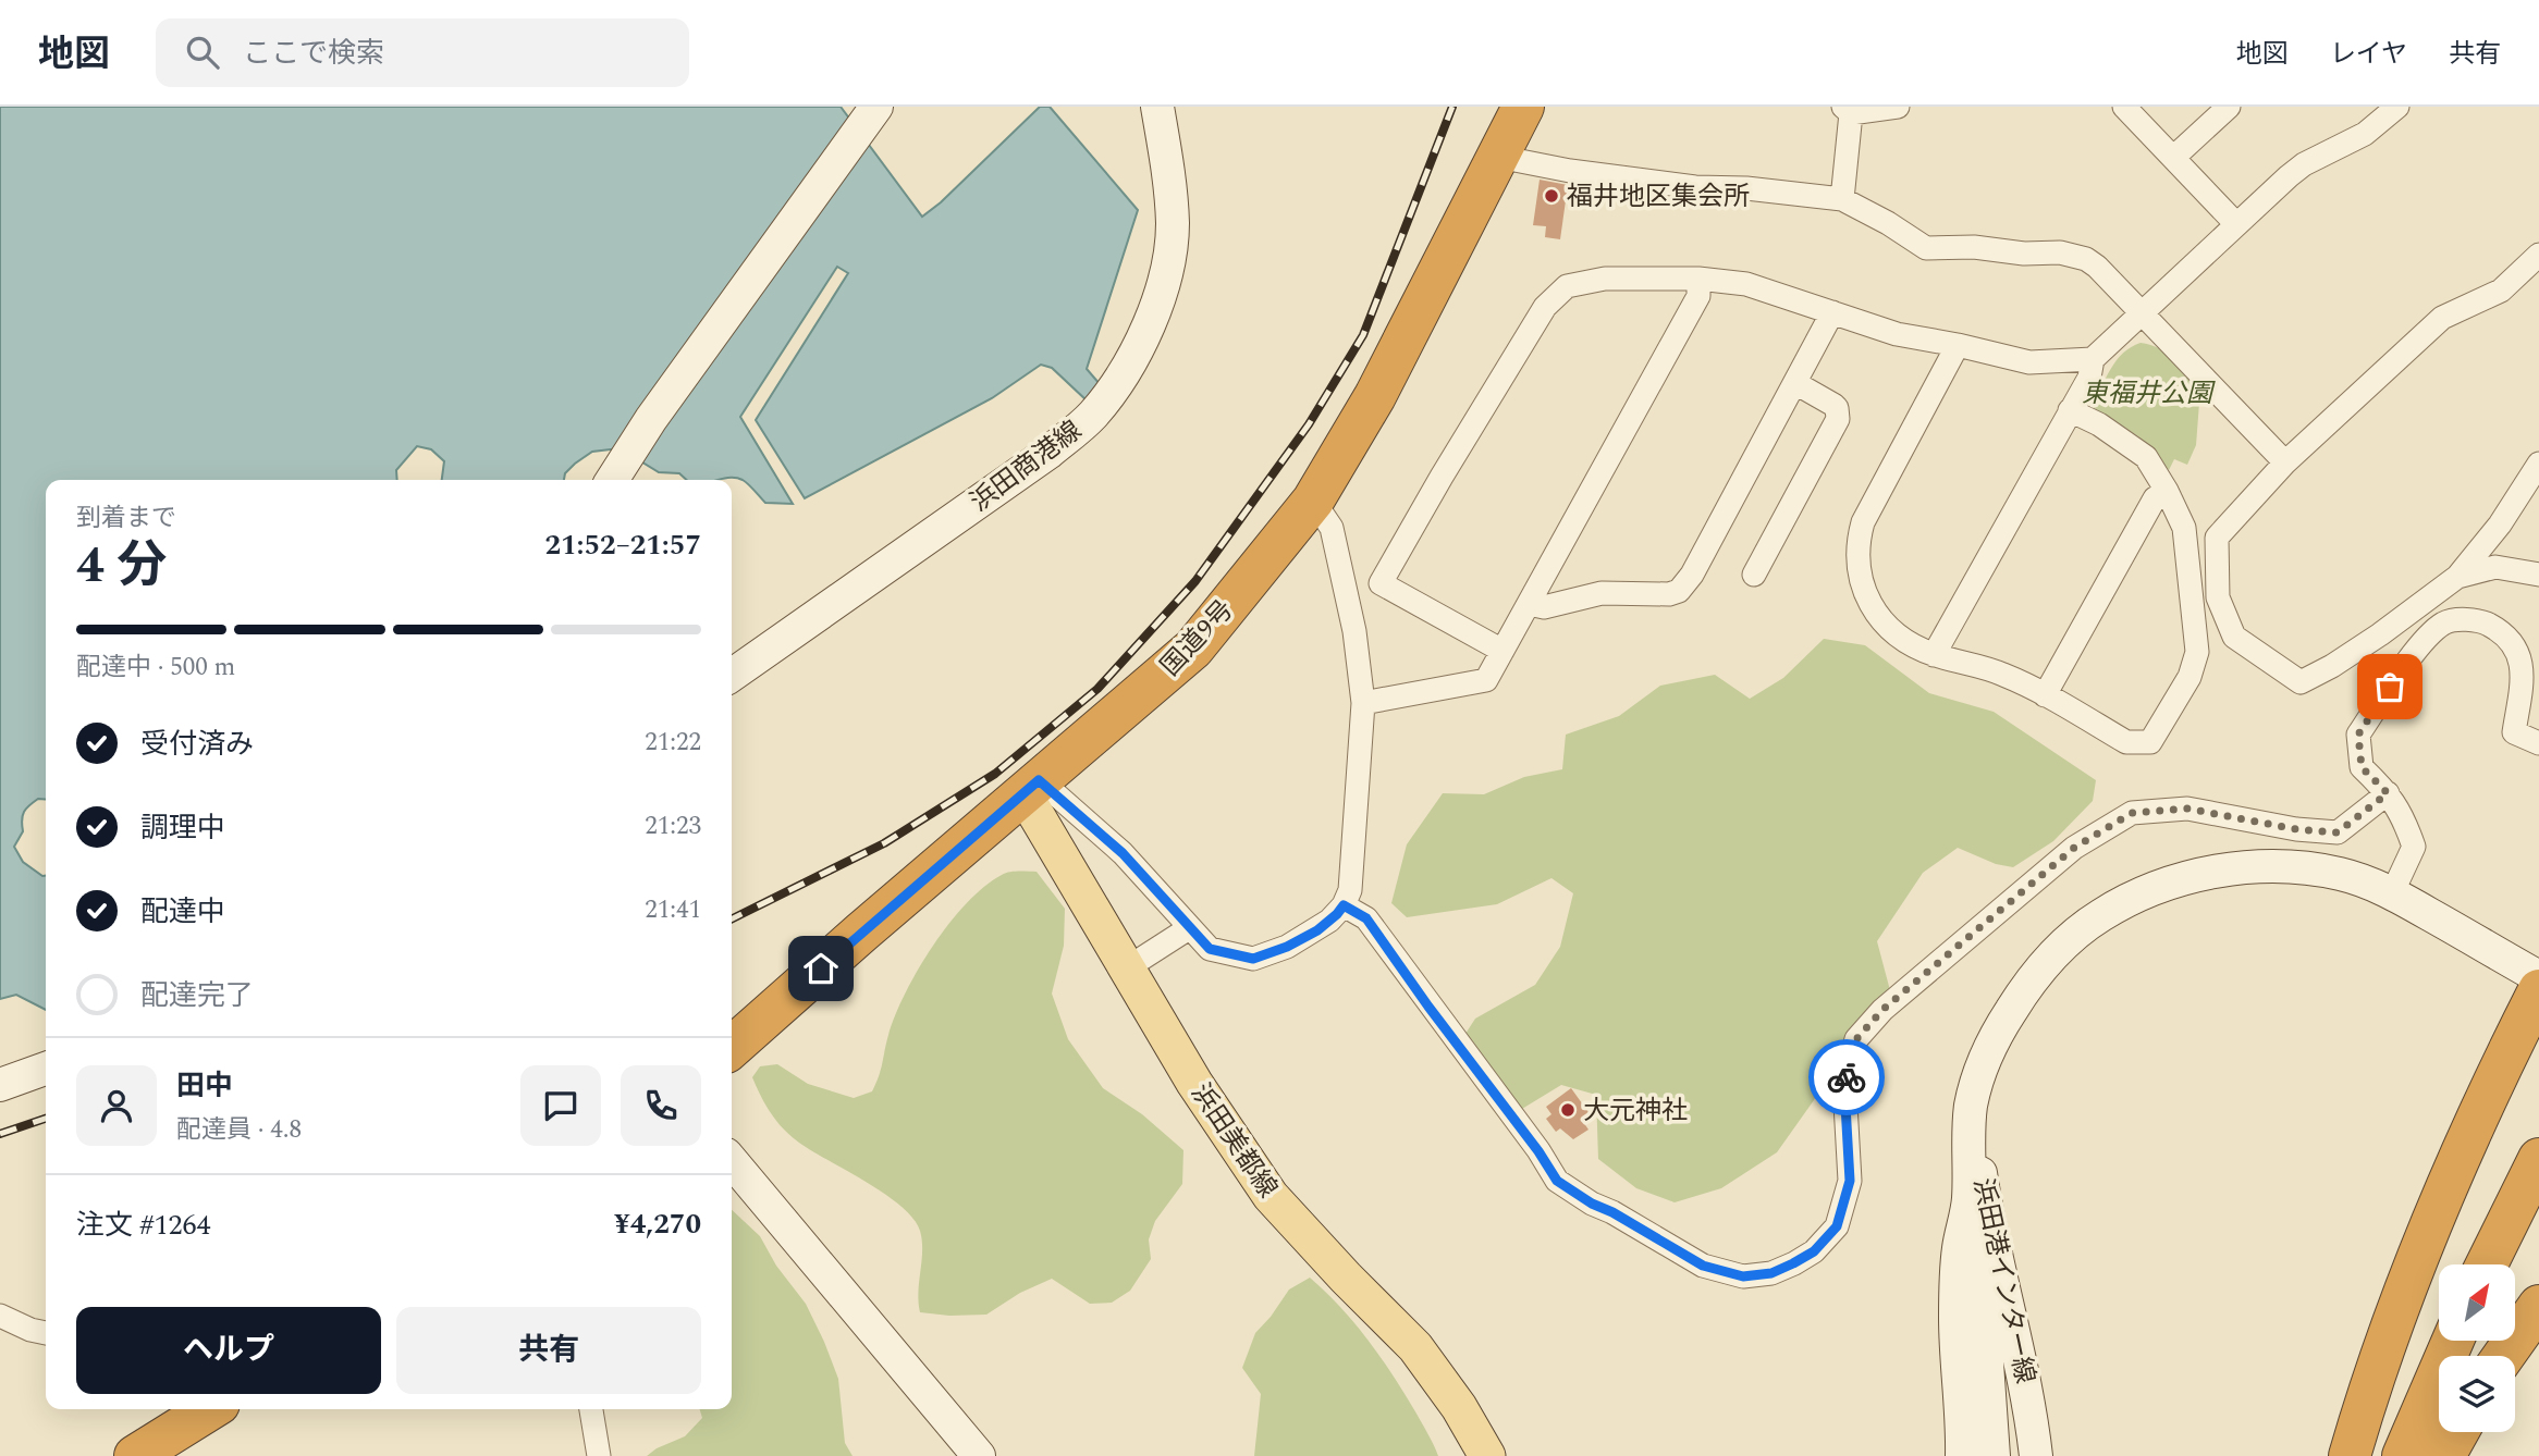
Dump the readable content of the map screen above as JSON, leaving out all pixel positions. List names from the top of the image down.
{
  "streets": {
    "highway": ["国道9号"],
    "main road": ["浜田商港線", "浜田美都線", "浜田港インター線"]
  },
  "crossings": [
    ["国道9号", "浜田美都線"]
  ],
  "parks": ["東福井公園"],
  "places": ["福井地区集会所", "大元神社"],
  "north": "top right",
  "page": {
    "header": "地図",
    "search": "ここで検索",
    "nav": ["地図", "レイヤ", "共有"],
    "heading": ["4 分", "到着まで", "21:52–21:57"],
    "panel": [
      "田中",
      "配達員 · 4.8",
      "注文 #1264",
      "¥4,270"
    ],
    "bar": "配達中 · 500 m",
    "list": [
      ["受付済み", "21:22"],
      ["調理中", "21:23"],
      ["配達中", "21:41"],
      "配達完了"
    ],
    "buttons": ["ヘルプ", "共有"]
  }
}
